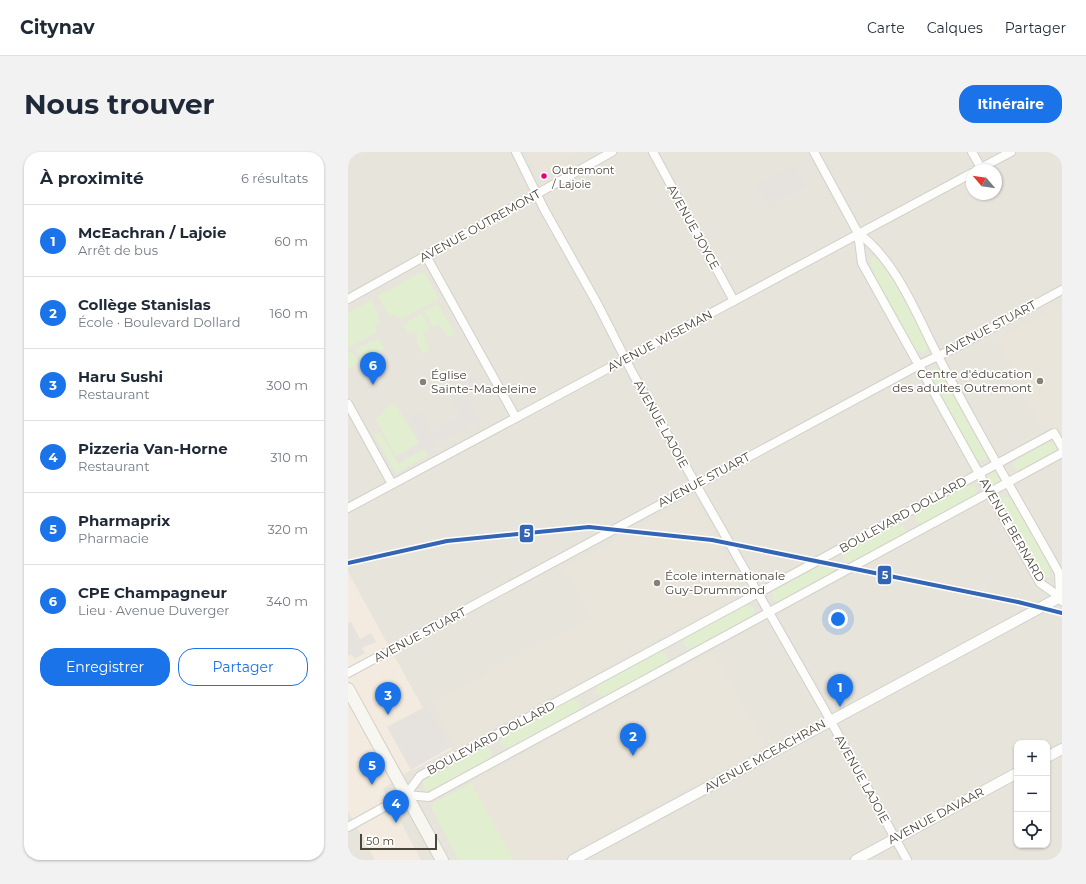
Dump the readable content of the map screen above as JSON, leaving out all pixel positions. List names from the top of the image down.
{
  "streets": {
    "street": [
      "AVENUE OUTREMONT",
      "AVENUE JOYCE",
      "AVENUE STUART",
      "AVENUE WISEMAN",
      "AVENUE LAJOIE",
      "BOULEVARD DOLLARD",
      "AVENUE BERNARD",
      "AVENUE MCEACHRAN",
      "AVENUE DAVAAR"
    ]
  },
  "crossings": [
    ["AVENUE OUTREMONT", "AVENUE LAJOIE"],
    ["AVENUE JOYCE", "AVENUE WISEMAN"],
    ["AVENUE STUART", "AVENUE LAJOIE"],
    ["AVENUE STUART", "AVENUE BERNARD"],
    ["AVENUE WISEMAN", "AVENUE LAJOIE"],
    ["AVENUE WISEMAN", "AVENUE BERNARD"],
    ["AVENUE LAJOIE", "BOULEVARD DOLLARD"],
    ["AVENUE LAJOIE", "AVENUE MCEACHRAN"],
    ["AVENUE LAJOIE", "AVENUE DAVAAR"],
    ["BOULEVARD DOLLARD", "AVENUE BERNARD"],
    ["AVENUE BERNARD", "AVENUE MCEACHRAN"]
  ],
  "places": [
    "Outremont / Lajoie",
    "Centre d'éducation des adultes Outremont",
    "Église Sainte-Madeleine",
    "École internationale Guy-Drummond"
  ],
  "lines": ["transit line 5"],
  "scale_bar": "50 m",
  "north": "top left",
  "page": {
    "header": "Citynav",
    "nav": ["Carte", "Calques", "Partager"],
    "buttons": [
      "Itinéraire",
      ["Enregistrer", "Partager"]
    ],
    "title": "Nous trouver",
    "heading": ["À proximité", "6 résultats"],
    "list": [
      {
        "mark": "1",
        "name": "McEachran / Lajoie",
        "note": "Arrêt de bus",
        "value": "60 m"
      },
      {
        "mark": "2",
        "name": "Collège Stanislas",
        "note": "École · Boulevard Dollard",
        "value": "160 m"
      },
      {
        "mark": "3",
        "name": "Haru Sushi",
        "note": "Restaurant",
        "value": "300 m"
      },
      {
        "mark": "4",
        "name": "Pizzeria Van-Horne",
        "note": "Restaurant",
        "value": "310 m"
      },
      {
        "mark": "5",
        "name": "Pharmaprix",
        "note": "Pharmacie",
        "value": "320 m"
      },
      {
        "mark": "6",
        "name": "CPE Champagneur",
        "note": "Lieu · Avenue Duverger",
        "value": "340 m"
      }
    ],
    "pins": [
      "6",
      "1",
      "3",
      "2",
      "5",
      "4"
    ],
    "map_buttons": ["+", "−"],
    "scale": "50 m"
  }
}
